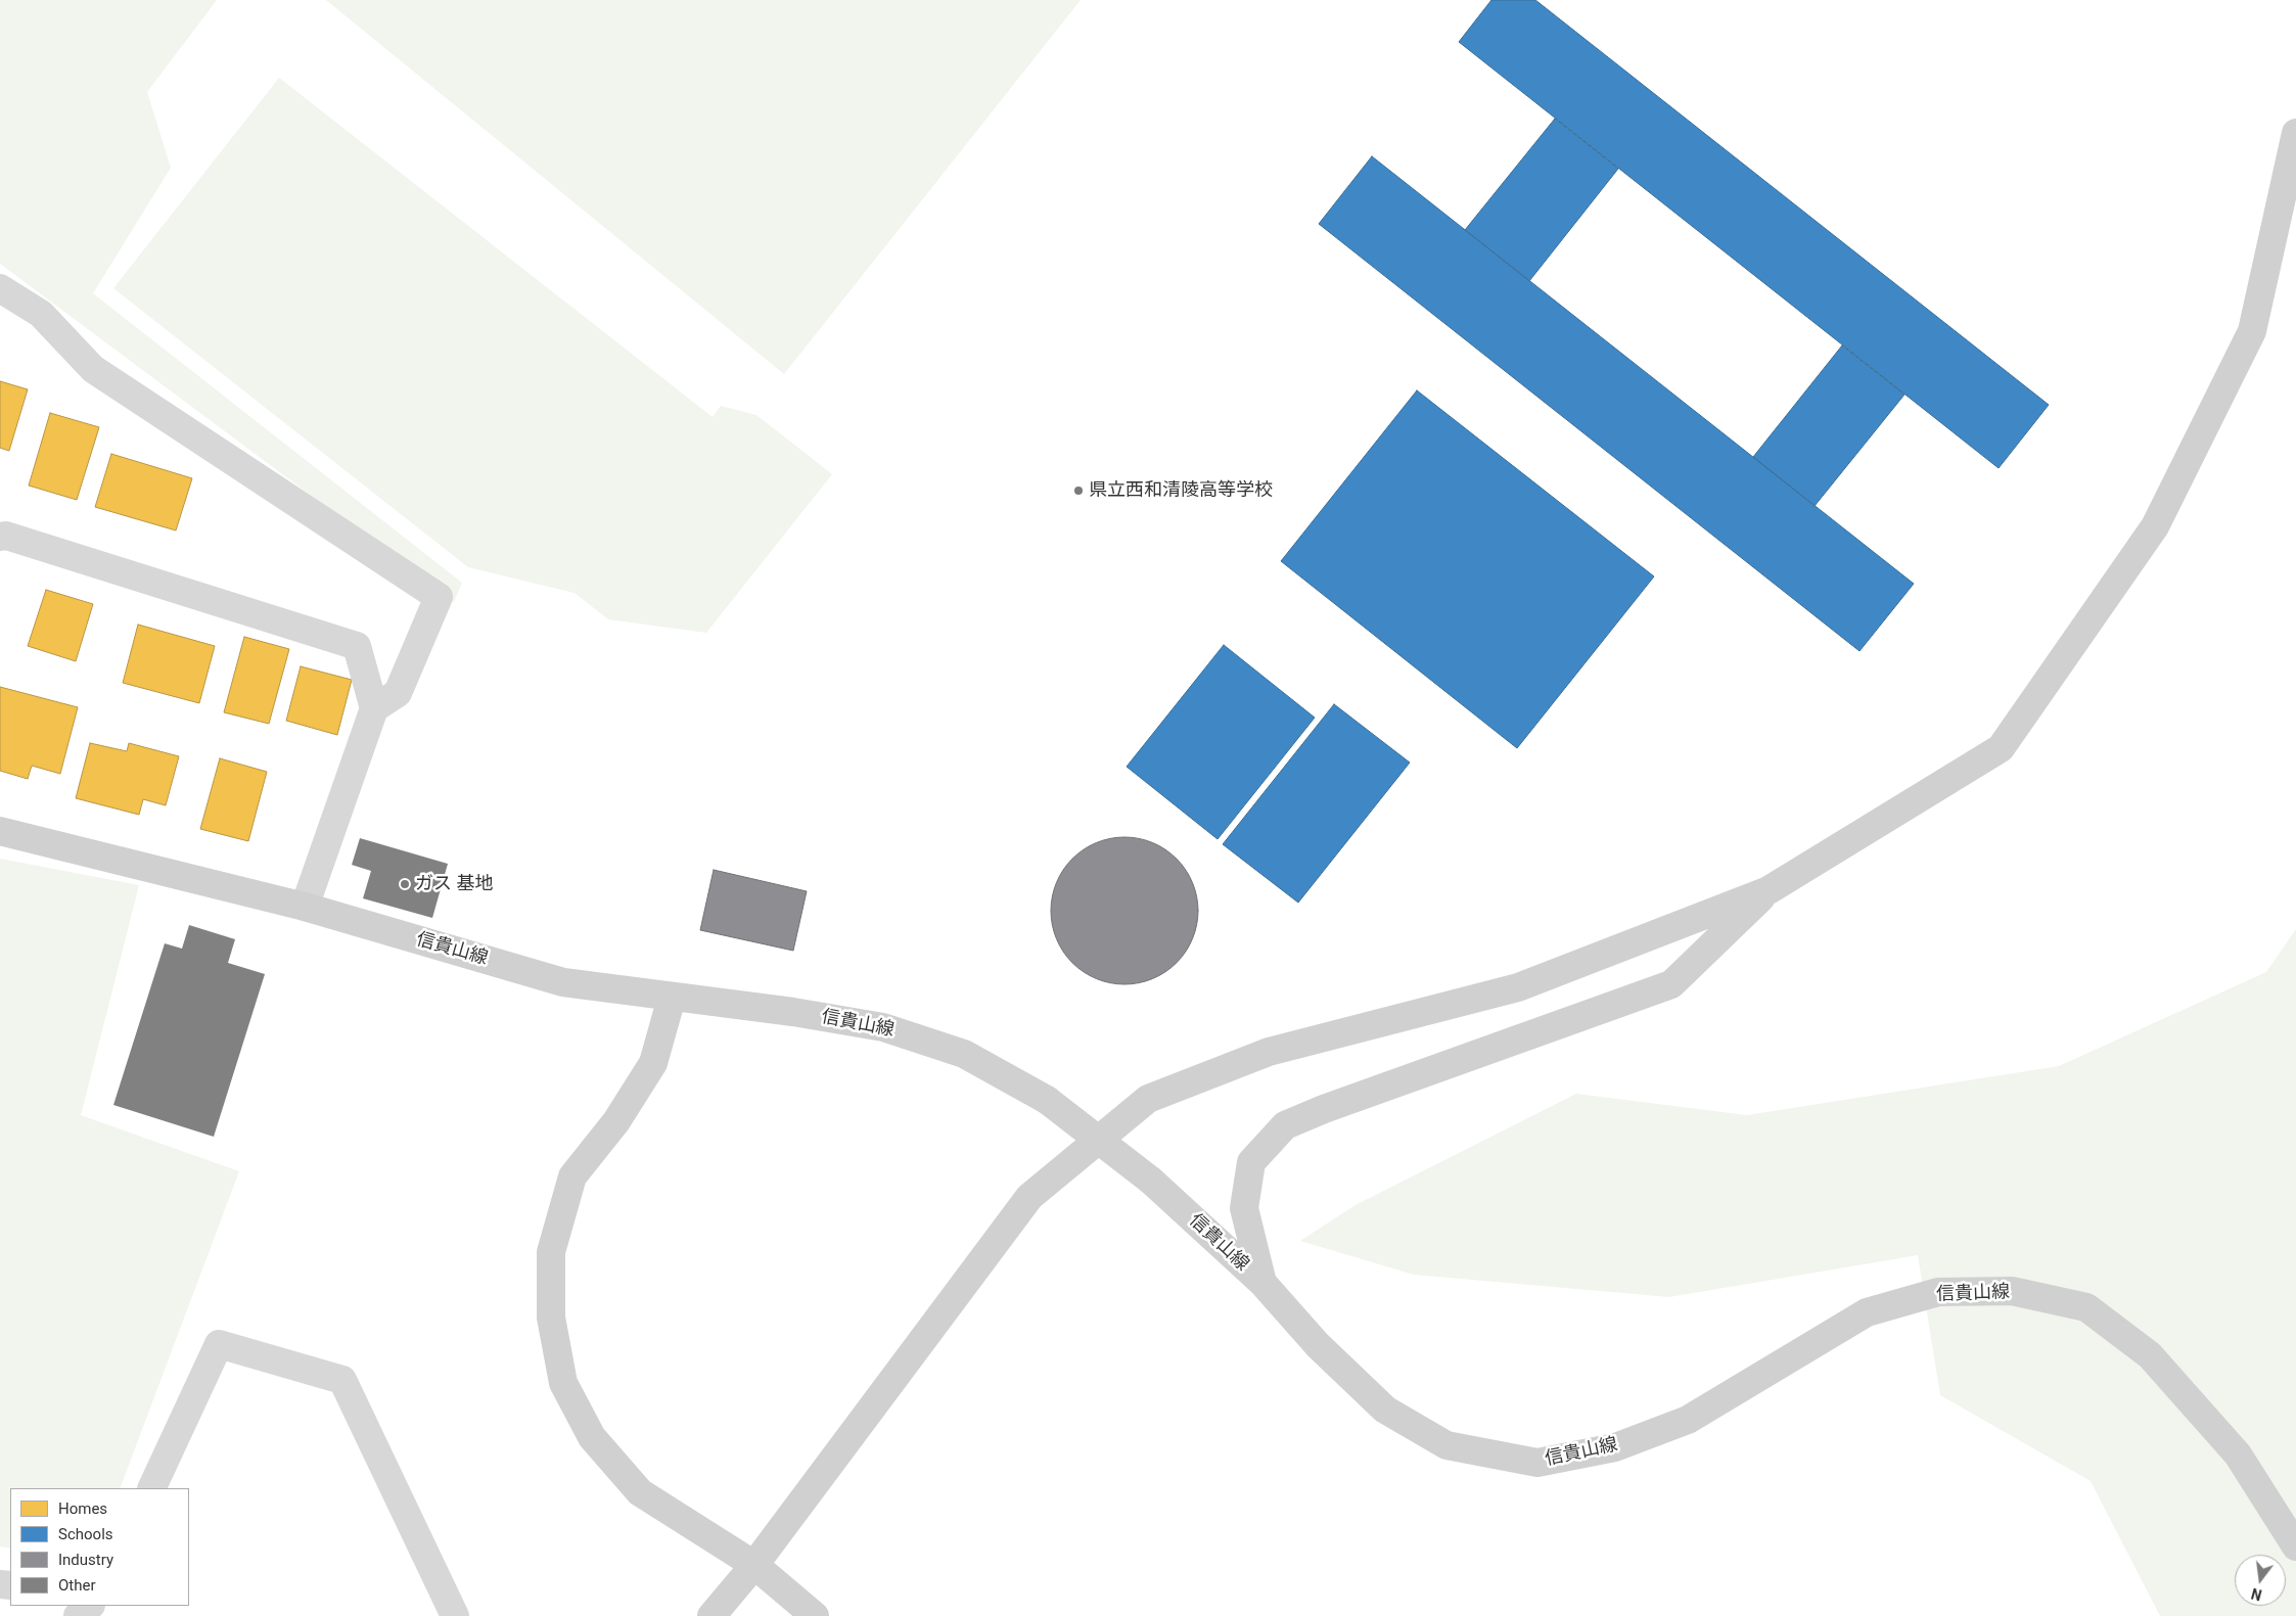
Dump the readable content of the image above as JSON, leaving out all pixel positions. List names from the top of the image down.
{
  "streets": {
    "street": ["信貴山線"]
  },
  "places": ["県立西和清陵高等学校", "ガス 基地"],
  "legend": [
    "Homes",
    "Schools",
    "Industry",
    "Other"
  ],
  "north": "bottom"
}
